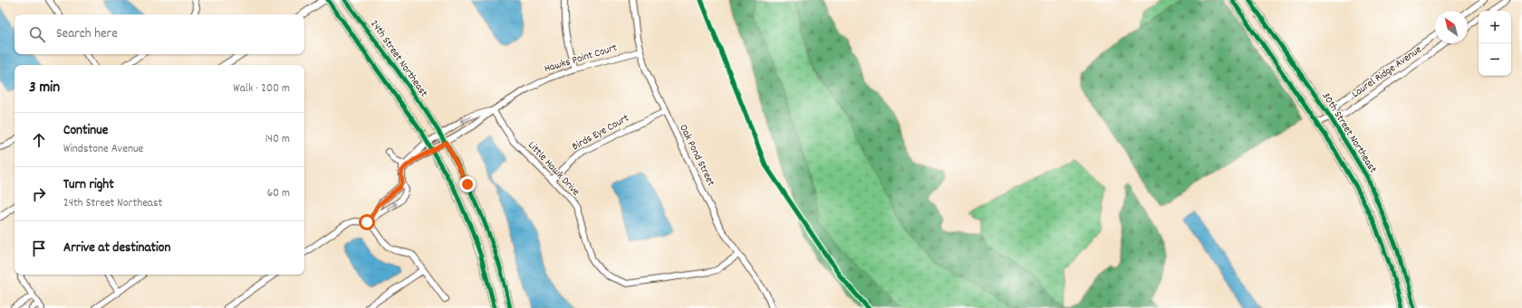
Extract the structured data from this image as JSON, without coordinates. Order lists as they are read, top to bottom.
{
  "streets": {
    "street": [
      "24th Street Northeast",
      "Hawks Point Court",
      "Laurel Ridge Avenue",
      "Birds Eye Court",
      "30th Street Northeast",
      "Oak Pond Street",
      "Little Hawk Drive"
    ]
  },
  "crossings": [
    ["24th Street Northeast", "Hawks Point Court"],
    ["Hawks Point Court", "Oak Pond Street"],
    ["Hawks Point Court", "Little Hawk Drive"],
    ["Laurel Ridge Avenue", "30th Street Northeast"],
    ["Birds Eye Court", "Oak Pond Street"],
    ["Birds Eye Court", "Little Hawk Drive"],
    ["Oak Pond Street", "Little Hawk Drive"]
  ],
  "north": "top left",
  "page": {
    "map_buttons": ["+", "−"],
    "search": "Search here",
    "heading": ["3 min", "Walk · 200 m"],
    "list": [
      ["Continue", "Windstone Avenue", "140 m"],
      ["Turn right", "24th Street Northeast", "60 m"],
      "Arrive at destination"
    ]
  }
}
